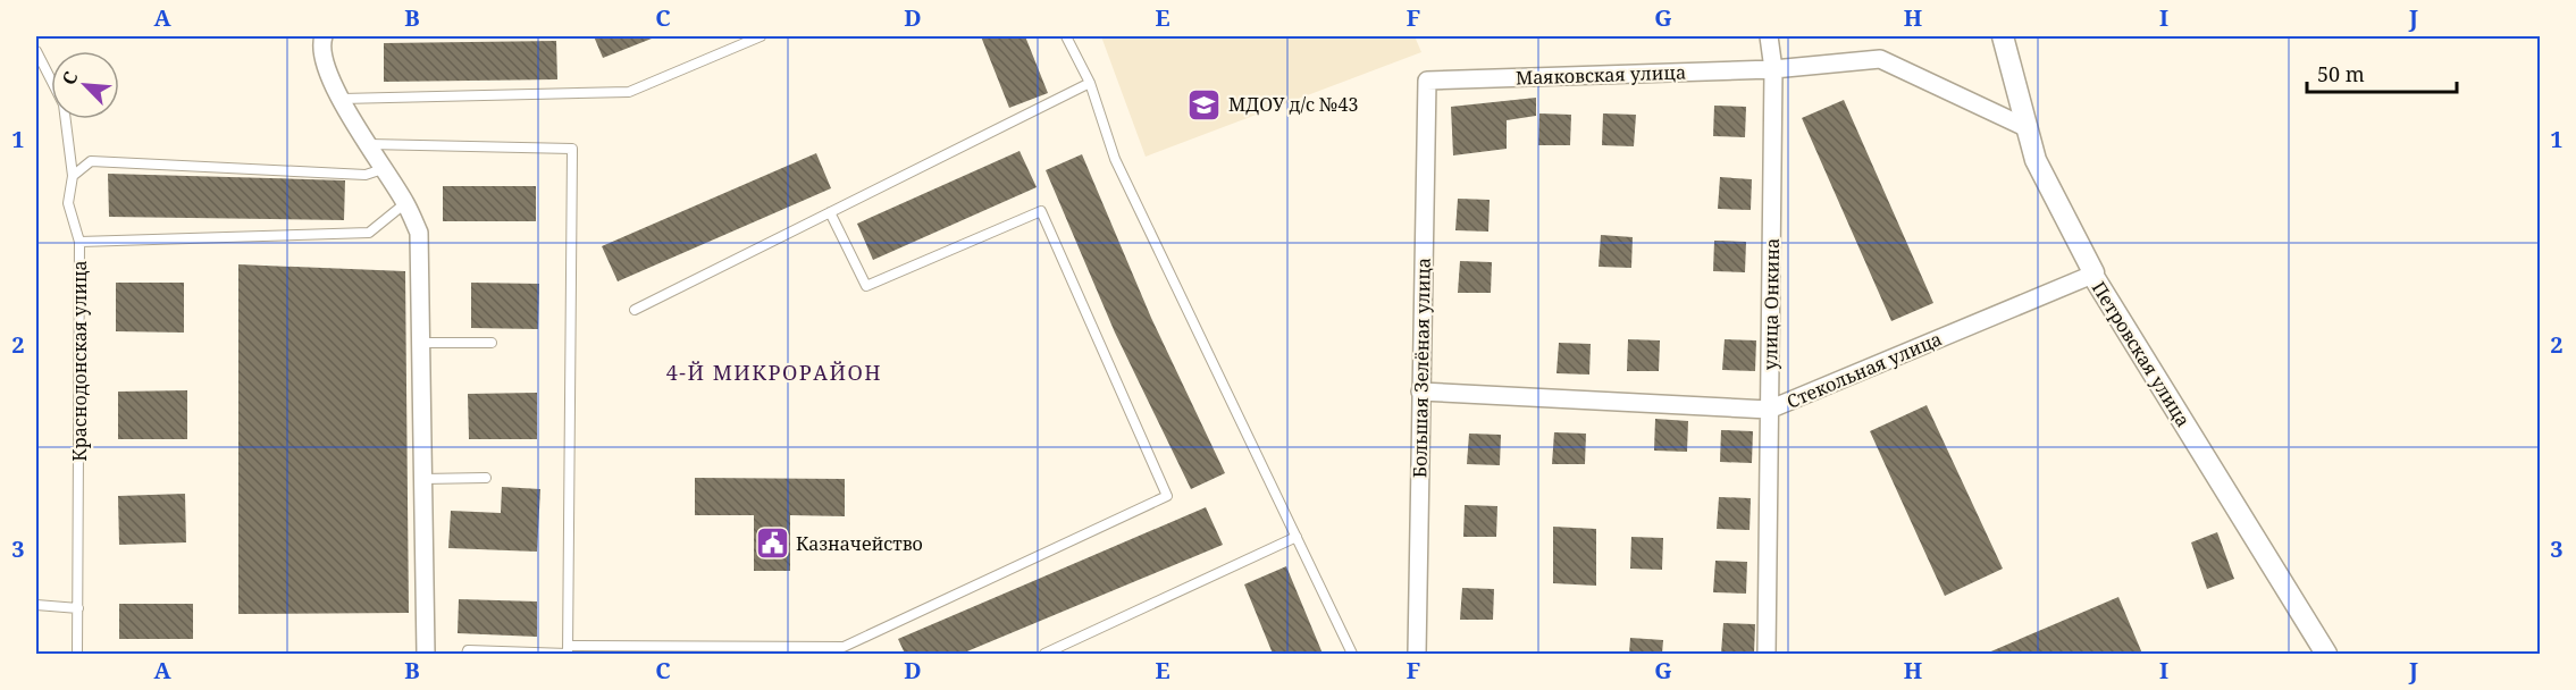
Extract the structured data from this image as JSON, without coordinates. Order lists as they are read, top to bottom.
{
  "streets": {
    "street": [
      "Маяковская улица",
      "улица Онкина",
      "Петровская улица",
      "Большая Зелёная улица",
      "Стекольная улица"
    ],
    "lane": ["Краснодонская улица"]
  },
  "crossings": [
    ["Маяковская улица", "улица Онкина"],
    ["Маяковская улица", "Петровская улица"],
    ["Маяковская улица", "Большая Зелёная улица"],
    ["улица Онкина", "Стекольная улица"],
    ["Петровская улица", "Стекольная улица"],
    ["Большая Зелёная улица", "Стекольная улица"]
  ],
  "districts": ["4-Й МИКРОРАЙОН"],
  "places": {
    "school or university": ["МДОУ д/с №43"],
    "public building": ["Казначейство"]
  },
  "scale_bar": "50 m",
  "north": "top left",
  "grid": {
    "columns": [
      "A",
      "B",
      "C",
      "D",
      "E",
      "F",
      "G",
      "H",
      "I",
      "J"
    ],
    "rows": ["1", "2", "3"]
  }
}
